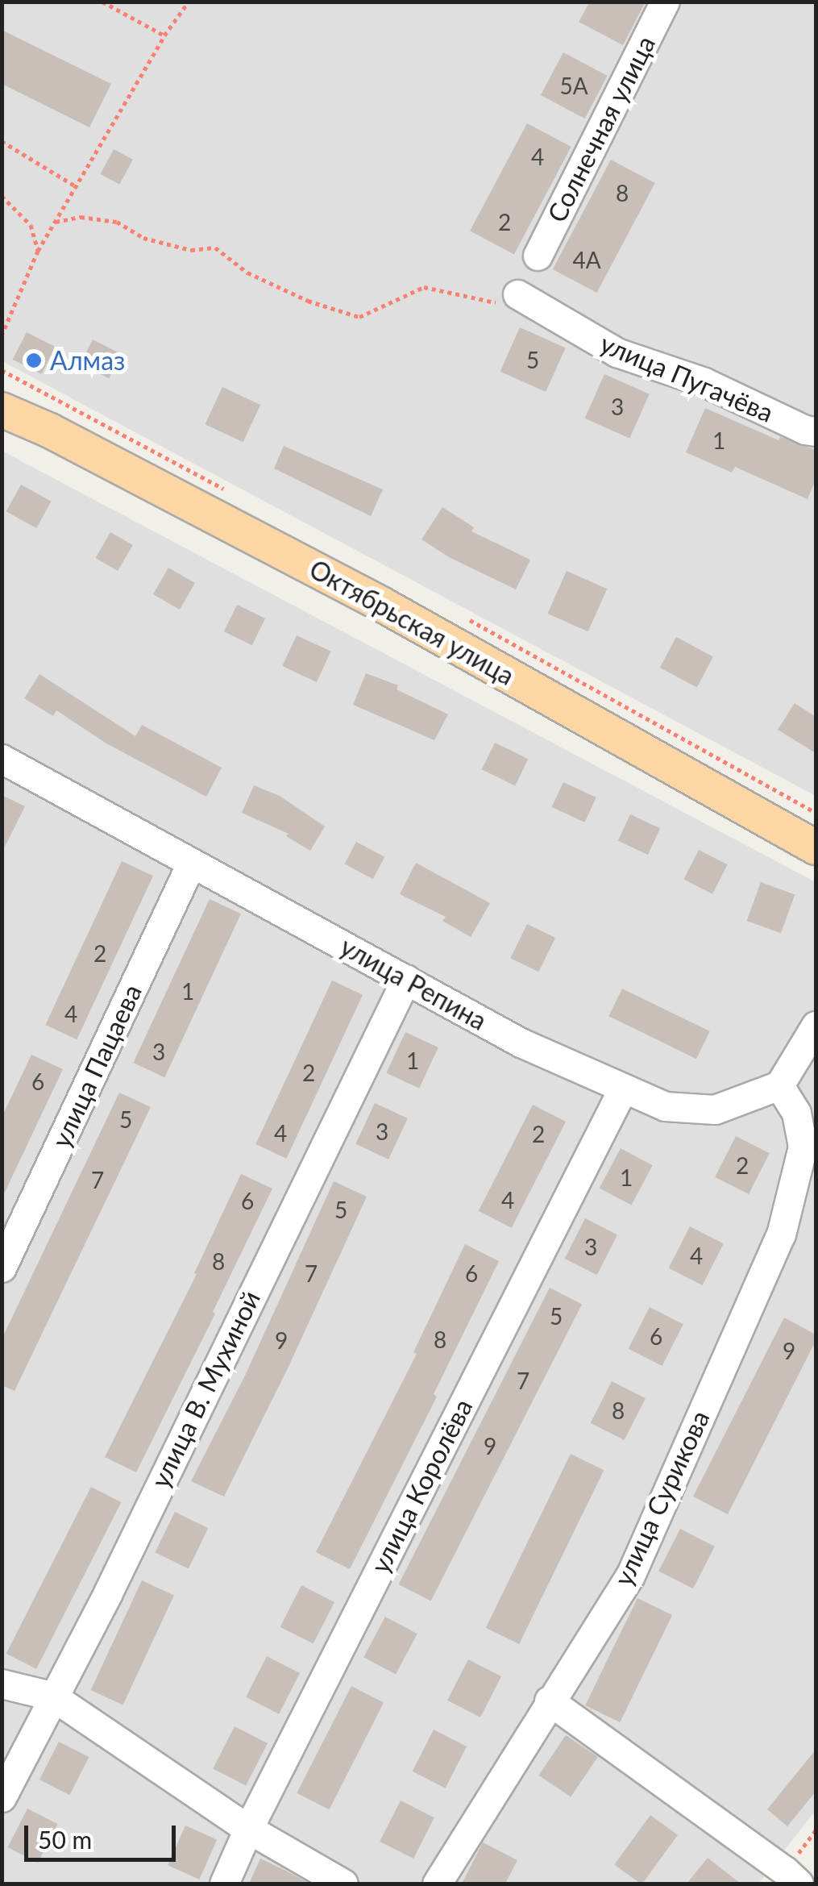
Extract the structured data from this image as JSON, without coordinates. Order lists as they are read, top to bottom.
{
  "streets": {
    "main road": ["Октябрьская улица"],
    "street": [
      "Солнечная улица",
      "улица Пугачёва",
      "улица Репина",
      "улица Пацаева",
      "улица В. Мухиной",
      "улица Королёва",
      "улица Сурикова"
    ]
  },
  "crossings": [
    ["улица Репина", "улица Пацаева"],
    ["улица Репина", "улица В. Мухиной"],
    ["улица Репина", "улица Королёва"],
    ["улица Репина", "улица Сурикова"]
  ],
  "places": ["Алмаз"],
  "house_numbers": [
    "5А",
    "4",
    "8",
    "2",
    "4А",
    "5",
    "3",
    "1",
    "2",
    "1",
    "4",
    "3",
    "1",
    "2",
    "6",
    "5",
    "3",
    "4",
    "2",
    "2",
    "1",
    "7",
    "4",
    "6",
    "5",
    "3",
    "4",
    "8",
    "7",
    "6",
    "5",
    "6",
    "8",
    "9",
    "9",
    "7",
    "8",
    "9"
  ],
  "scale_bar": "50 m"
}
